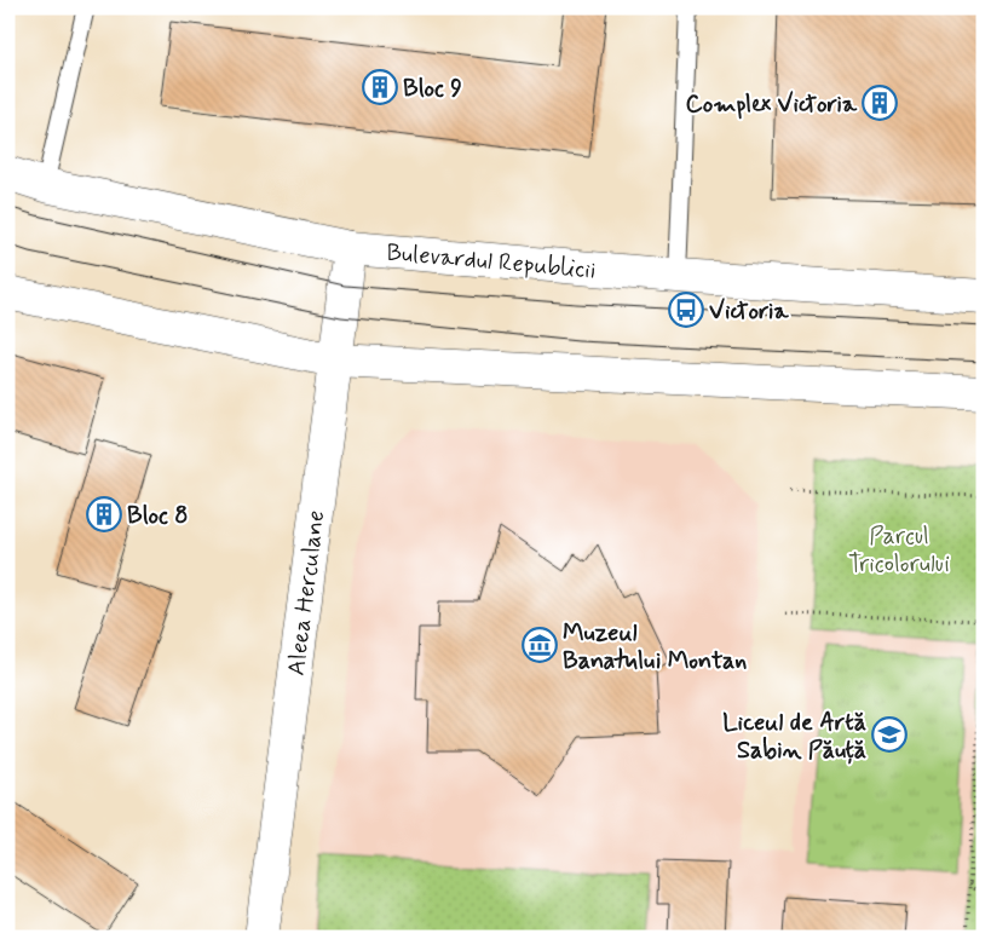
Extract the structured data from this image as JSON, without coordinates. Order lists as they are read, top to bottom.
{
  "streets": {
    "main road": ["Bulevardul Republicii", "Aleea Herculane"]
  },
  "crossings": [
    ["Bulevardul Republicii", "Aleea Herculane"]
  ],
  "parks": ["Parcul Tricolorului"],
  "places": {
    "building": ["Bloc 9", "Complex Victoria", "Bloc 8"],
    "bus stop": ["Victoria"],
    "museum": ["Muzeul Banatului Montan"],
    "school or university": ["Liceul de Artă Sabin Păuță"]
  }
}
